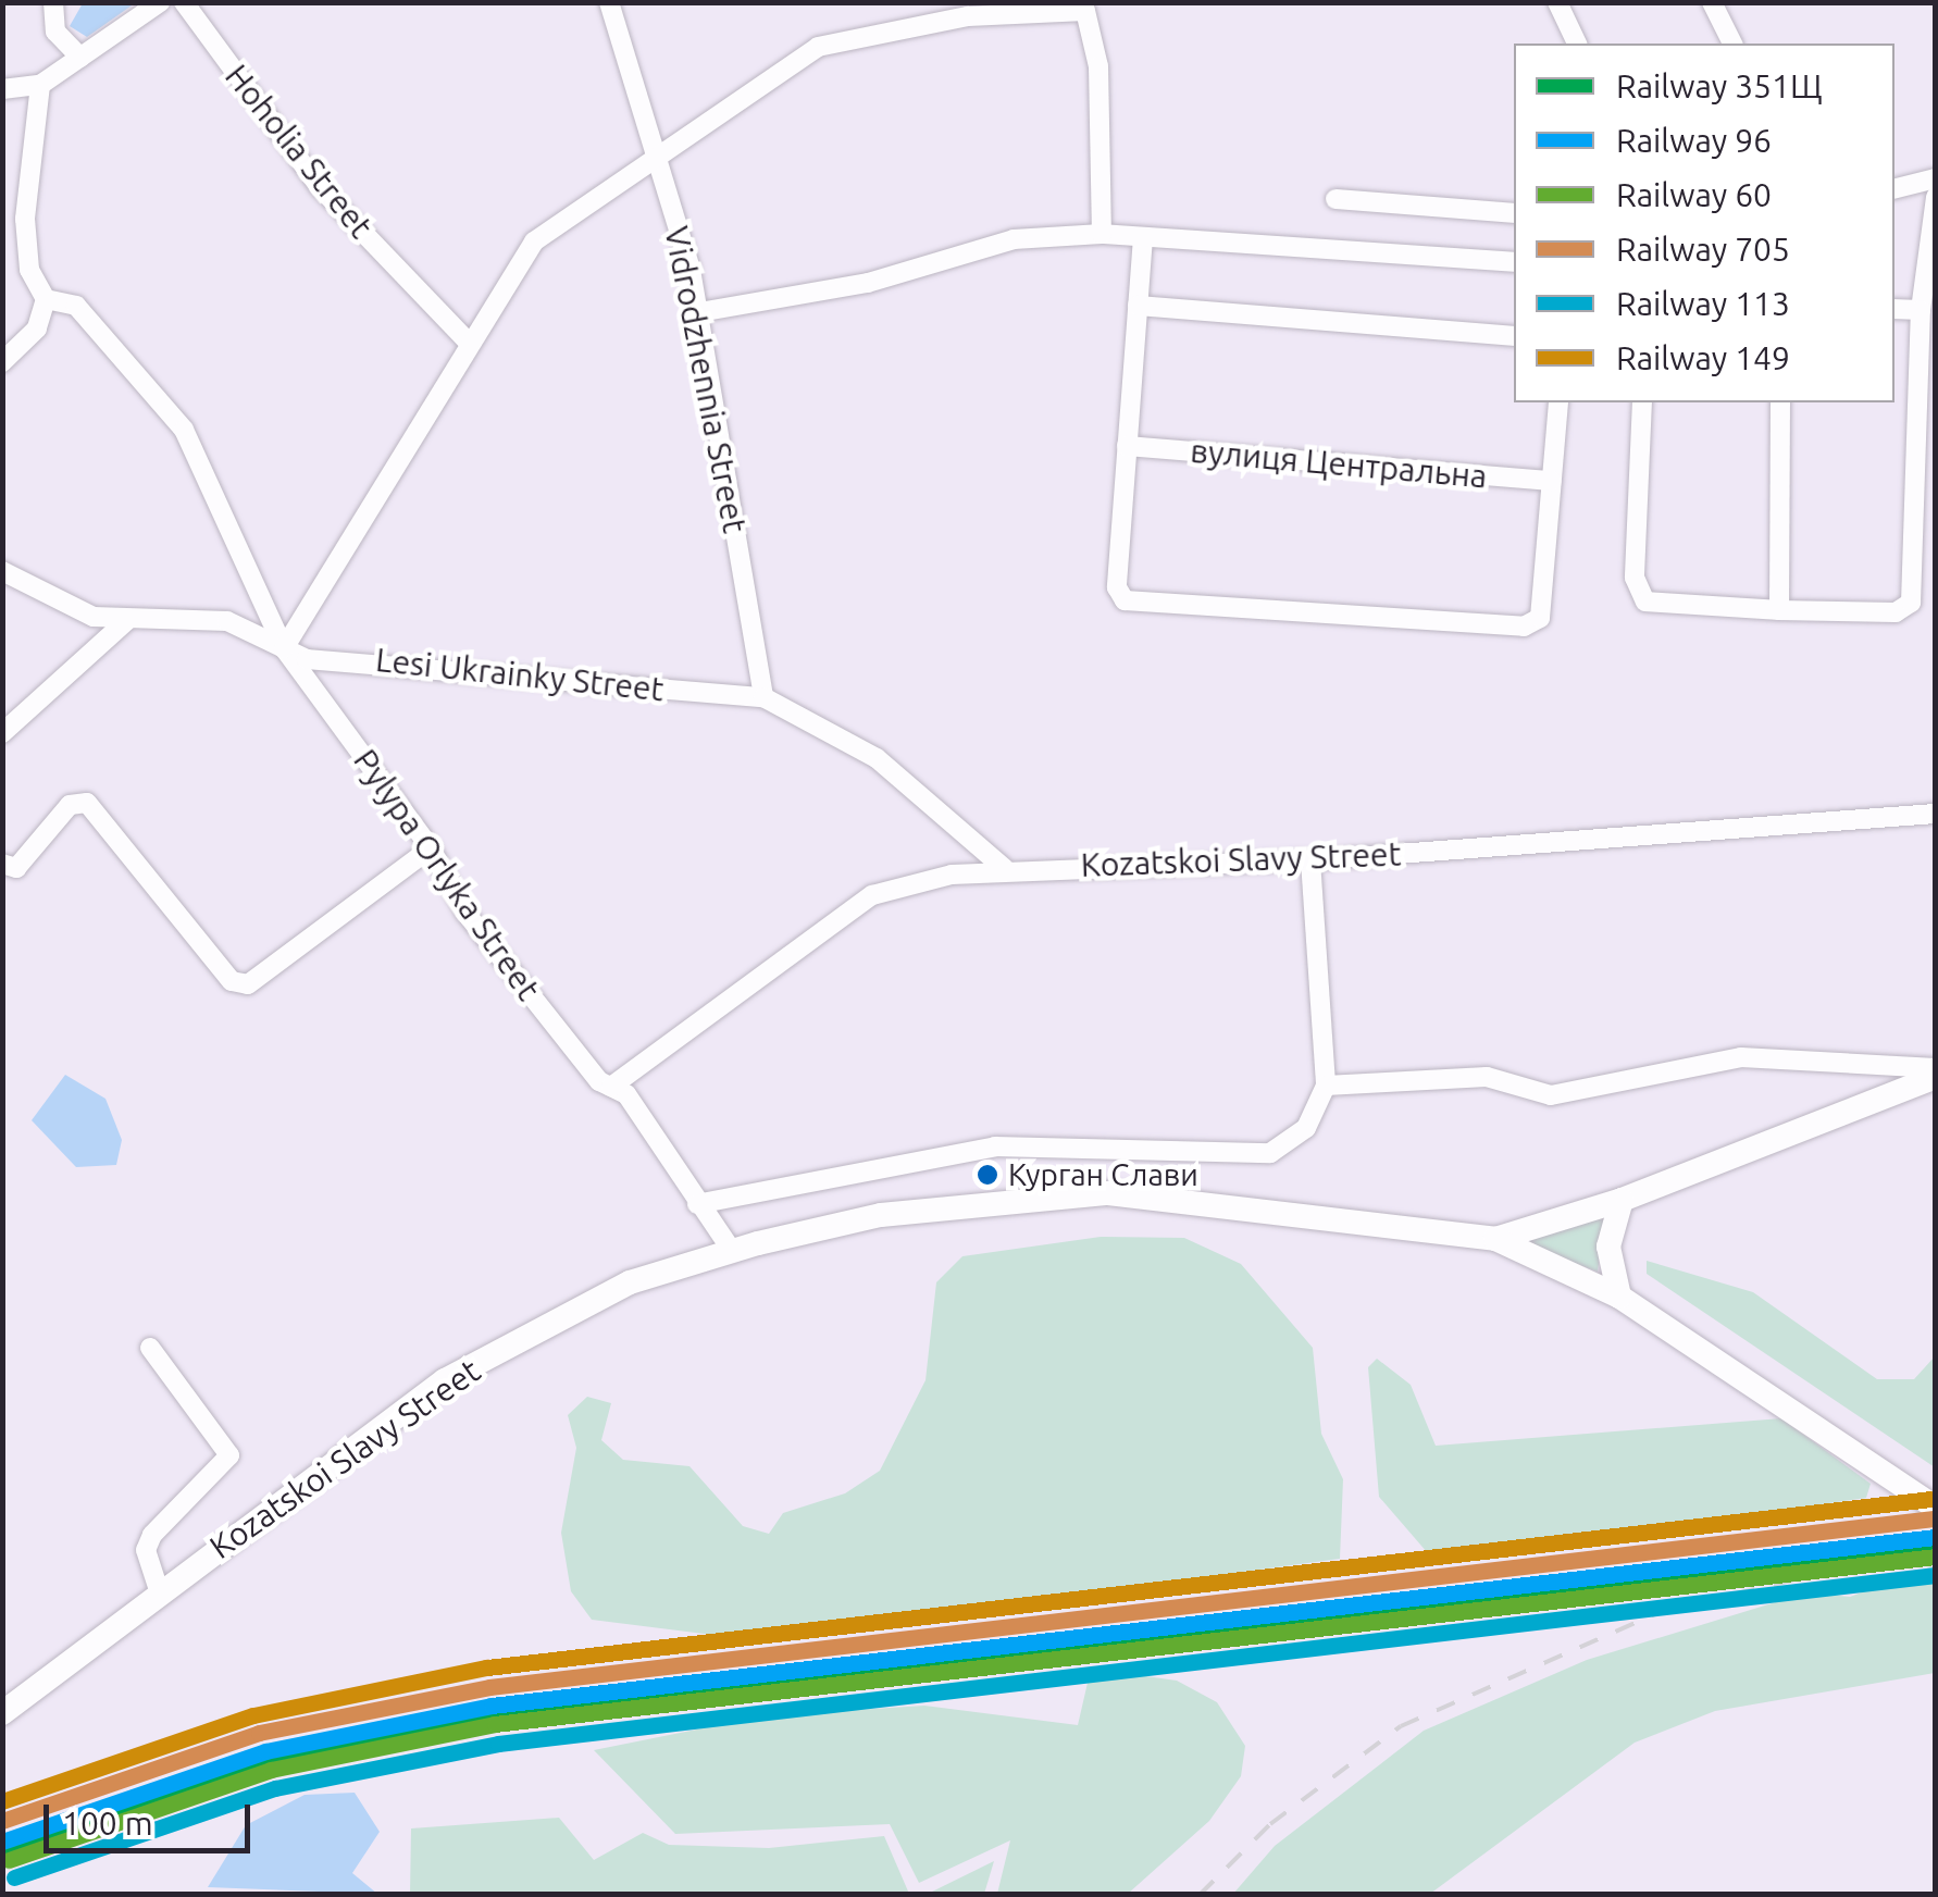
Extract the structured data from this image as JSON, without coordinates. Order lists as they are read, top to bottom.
{
  "streets": {
    "main road": ["Kozatskoi Slavy Street"],
    "street": [
      "Hoholia Street",
      "Vidrodzhennia Street",
      "вулиця Центральна",
      "Lesi Ukrainky Street",
      "Pylypa Orlyka Street"
    ]
  },
  "crossings": [
    ["Vidrodzhennia Street", "Lesi Ukrainky Street"],
    ["Lesi Ukrainky Street", "Kozatskoi Slavy Street"],
    ["Lesi Ukrainky Street", "Pylypa Orlyka Street"],
    ["Kozatskoi Slavy Street", "Pylypa Orlyka Street"]
  ],
  "places": ["Курган Слави"],
  "lines": [
    "rail line 149",
    "rail line 705",
    "rail line 96",
    "rail line 351Щ",
    "rail line 60",
    "rail line 113"
  ],
  "legend": [
    "Railway 351Щ",
    "Railway 96",
    "Railway 60",
    "Railway 705",
    "Railway 113",
    "Railway 149"
  ],
  "scale_bar": "100 m"
}
